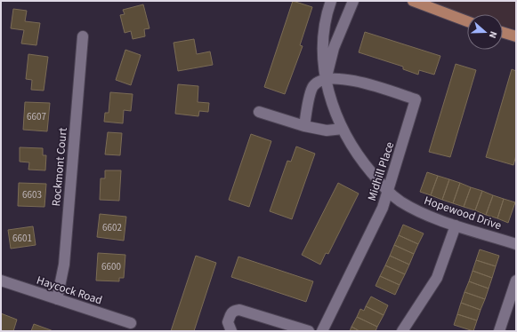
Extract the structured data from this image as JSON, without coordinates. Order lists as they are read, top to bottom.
{
  "streets": {
    "street": [
      "Rockmont Court",
      "Midhill Place",
      "Hopewood Drive",
      "Haycock Road"
    ]
  },
  "crossings": [
    ["Rockmont Court", "Haycock Road"],
    ["Midhill Place", "Hopewood Drive"]
  ],
  "house_numbers": [
    "6607",
    "6603",
    "6602",
    "6601",
    "6600"
  ],
  "north": "right"
}
